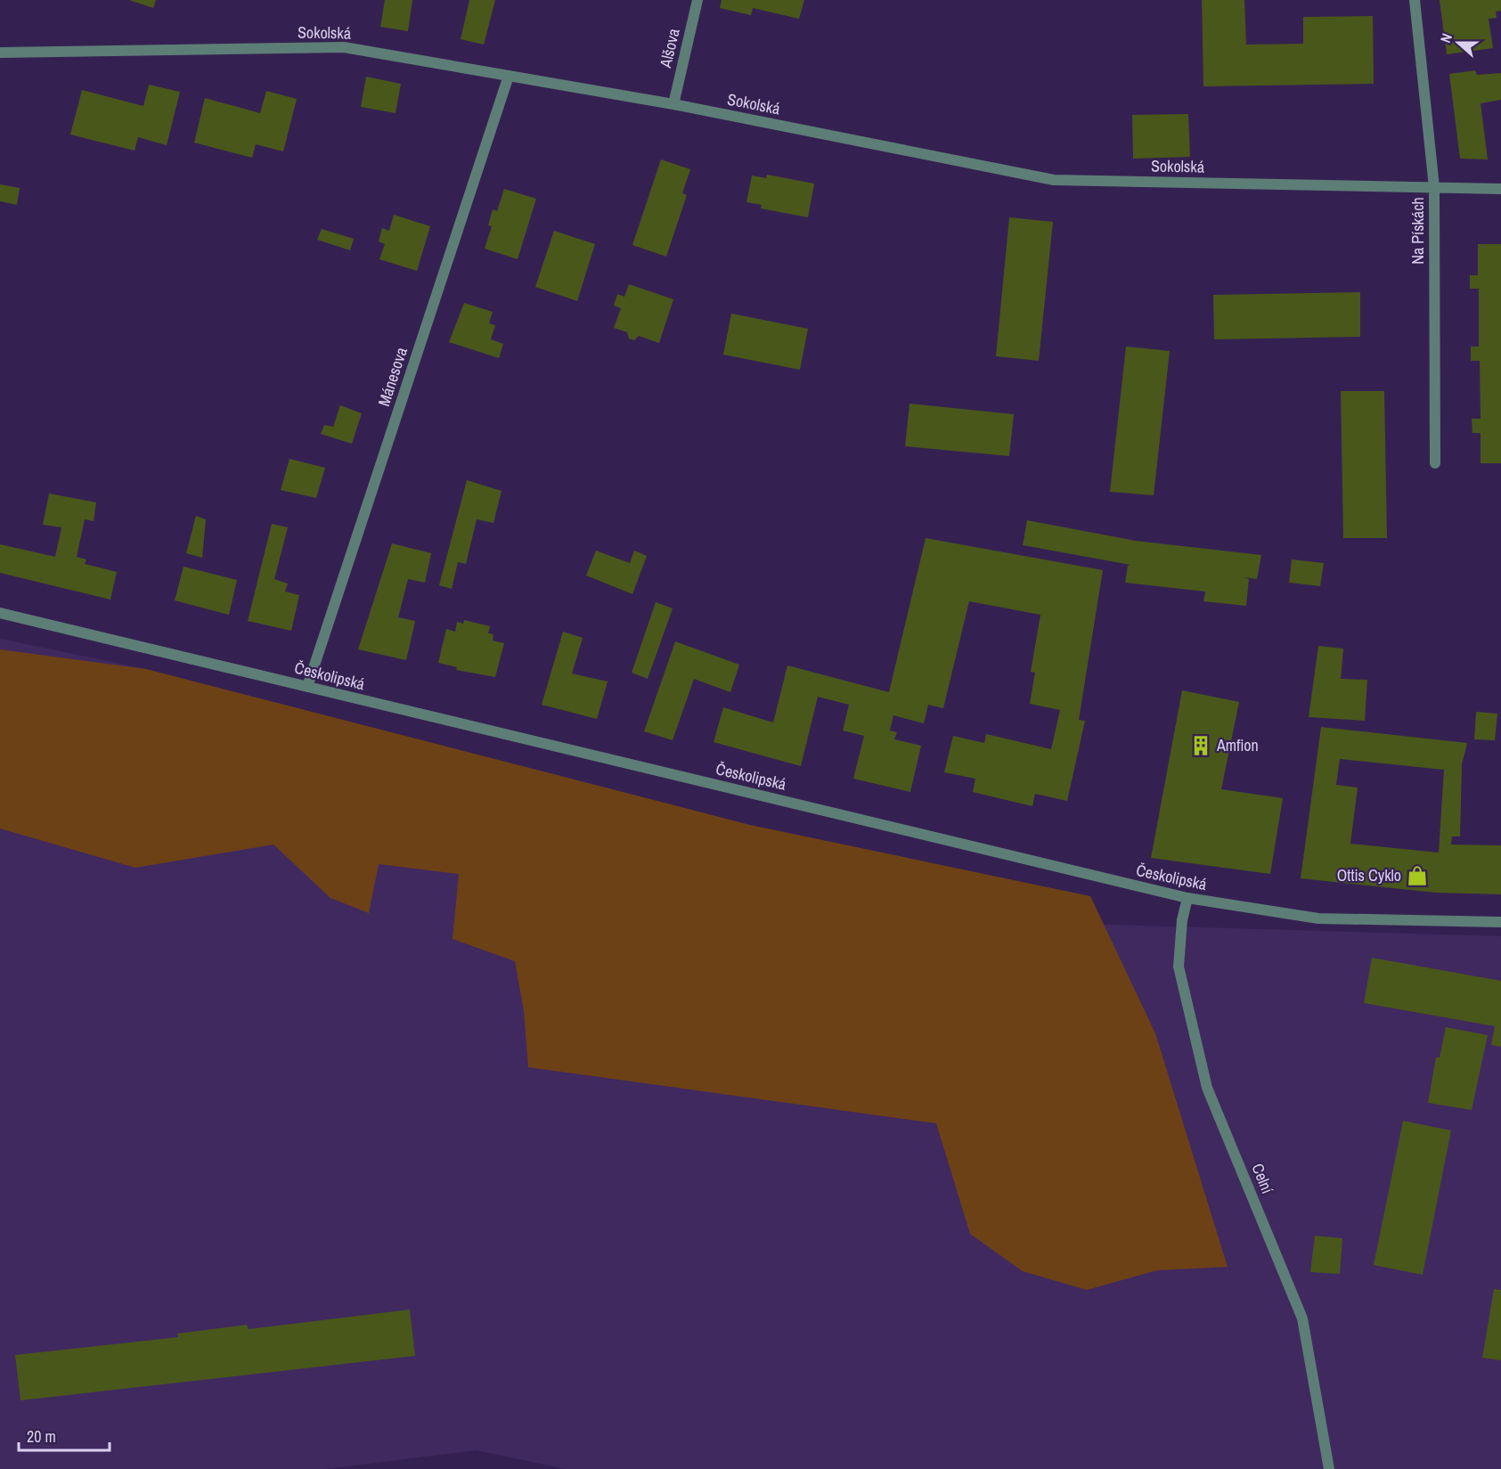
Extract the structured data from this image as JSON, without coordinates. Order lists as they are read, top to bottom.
{
  "streets": {
    "street": [
      "Sokolská",
      "Alšova",
      "Na Pískách",
      "Mánesova",
      "Českolipská",
      "Celní"
    ]
  },
  "crossings": [
    ["Sokolská", "Alšova"],
    ["Sokolská", "Na Pískách"],
    ["Sokolská", "Mánesova"],
    ["Mánesova", "Českolipská"],
    ["Českolipská", "Celní"]
  ],
  "places": {
    "building": ["Amfion"],
    "shop": ["Ottis Cyklo"]
  },
  "scale_bar": "20 m",
  "north": "left"
}
